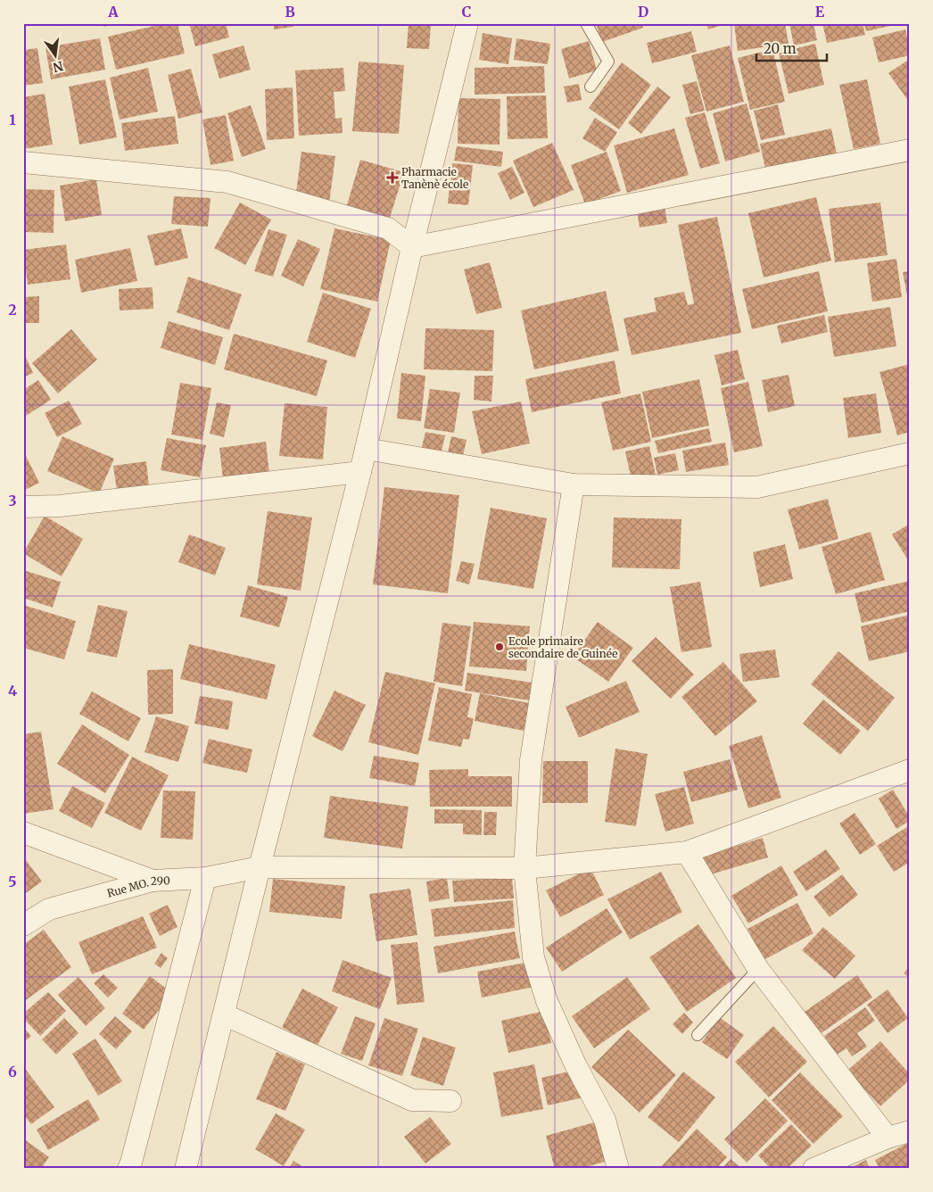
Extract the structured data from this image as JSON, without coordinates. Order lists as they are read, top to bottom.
{
  "streets": {
    "street": ["Rue MO. 290"]
  },
  "places": {
    "health": ["Pharmacie Tanènè école"],
    "other": ["Ecole primaire secondaire de Guinée"]
  },
  "scale_bar": "20 m",
  "north": "bottom",
  "grid": {
    "columns": [
      "A",
      "B",
      "C",
      "D",
      "E"
    ],
    "rows": [
      "1",
      "2",
      "3",
      "4",
      "5",
      "6"
    ]
  }
}
